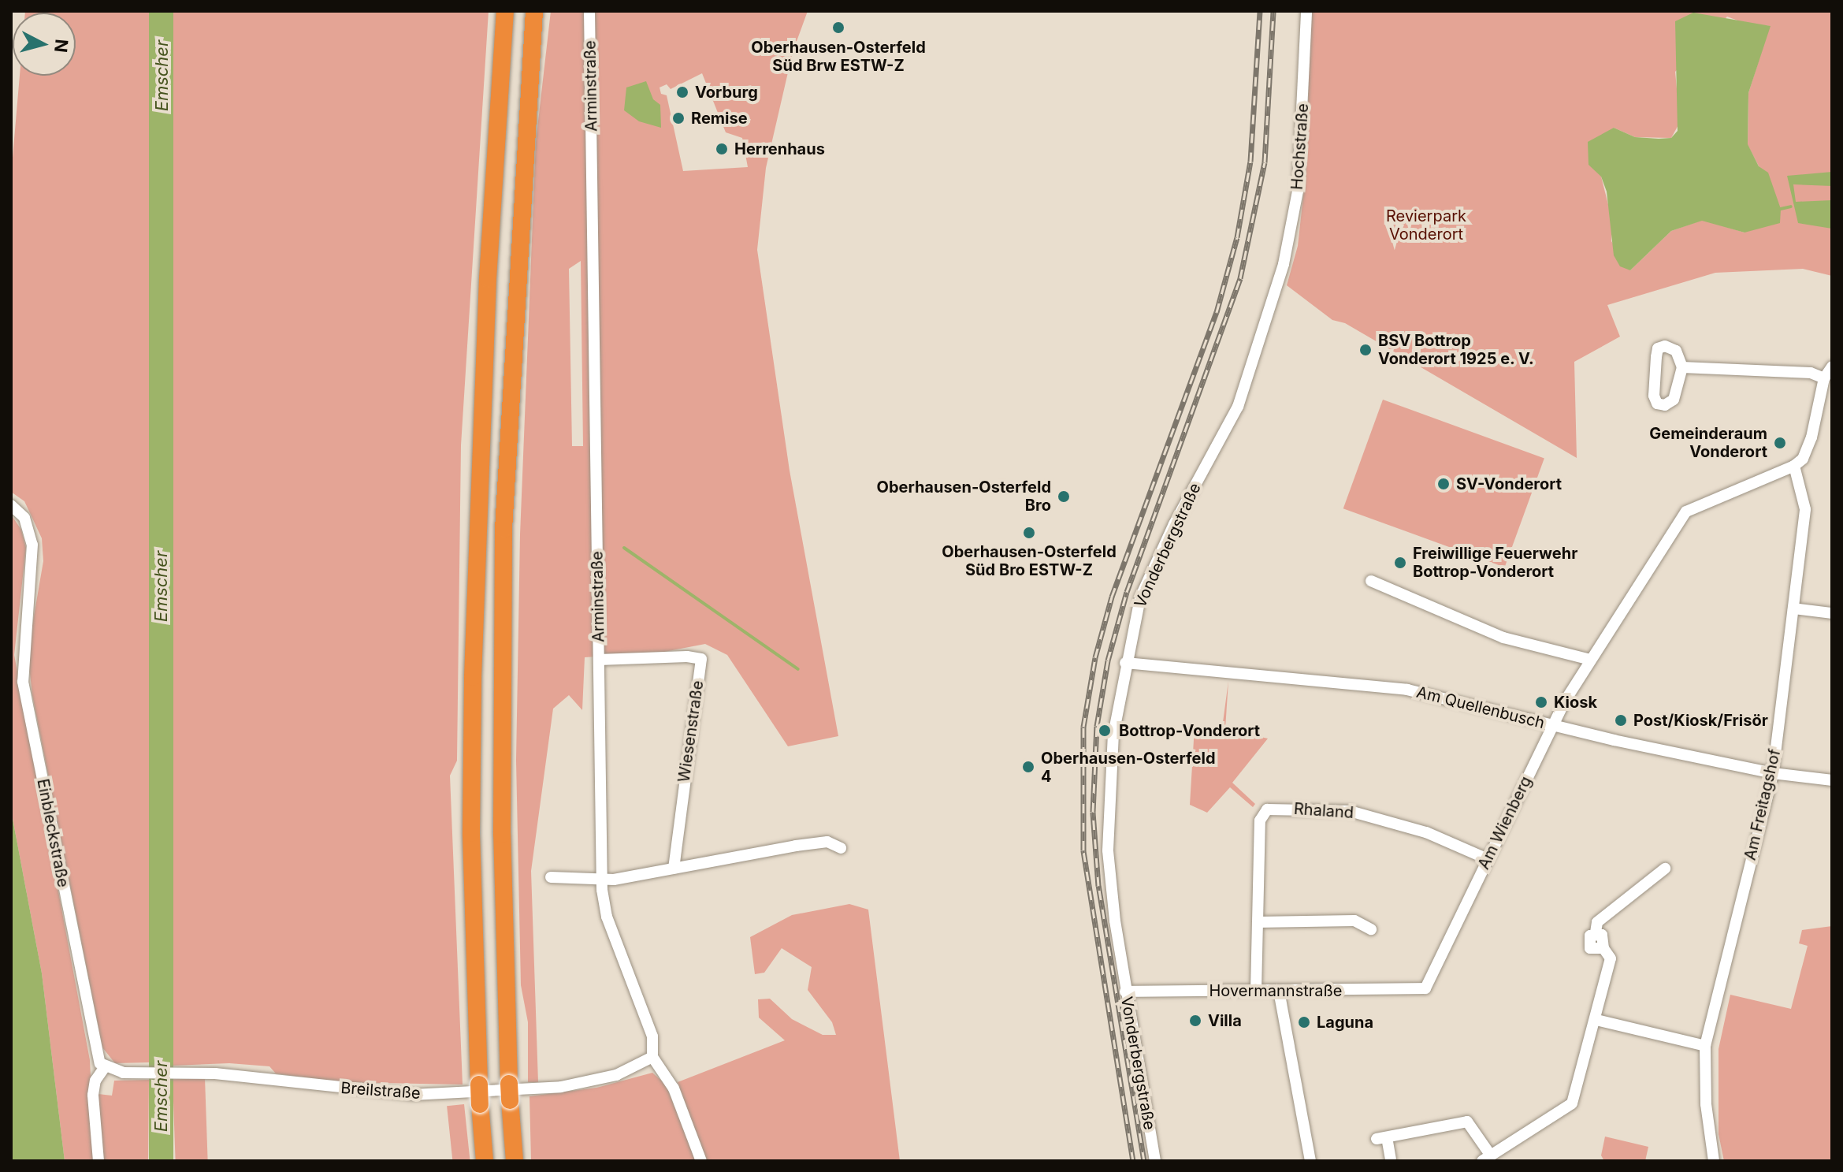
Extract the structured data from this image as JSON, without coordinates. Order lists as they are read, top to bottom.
{
  "streets": {
    "street": [
      "Arminstraße",
      "Hochstraße",
      "Vonderbergstraße",
      "Am Quellenbusch",
      "Wiesenstraße",
      "Am Freitagshof",
      "Rhaland",
      "Am Wienberg",
      "Einbleckstraße",
      "Hovermannstraße",
      "Breilstraße"
    ]
  },
  "crossings": [
    ["Arminstraße", "Wiesenstraße"],
    ["Arminstraße", "Breilstraße"],
    ["Hochstraße", "Vonderbergstraße"],
    ["Vonderbergstraße", "Am Quellenbusch"],
    ["Vonderbergstraße", "Hovermannstraße"],
    ["Am Quellenbusch", "Am Freitagshof"],
    ["Am Quellenbusch", "Am Wienberg"],
    ["Am Freitagshof", "Am Wienberg"],
    ["Rhaland", "Am Wienberg"],
    ["Rhaland", "Hovermannstraße"],
    ["Am Wienberg", "Hovermannstraße"],
    ["Einbleckstraße", "Breilstraße"]
  ],
  "water": ["Emscher"],
  "parks": ["Revierpark Vonderort"],
  "places": [
    "Oberhausen-Osterfeld Süd Brw ESTW-Z",
    "Vorburg",
    "Remise",
    "Herrenhaus",
    "BSV Bottrop Vonderort 1925 e. V.",
    "Gemeinderaum Vonderort",
    "SV-Vonderort",
    "Oberhausen-Osterfeld Bro",
    "Oberhausen-Osterfeld Süd Bro ESTW-Z",
    "Freiwillige Feuerwehr Bottrop-Vonderort",
    "Kiosk",
    "Post/Kiosk/Frisör",
    "Bottrop-Vonderort",
    "Oberhausen-Osterfeld 4",
    "Villa",
    "Laguna"
  ],
  "north": "right"
}
